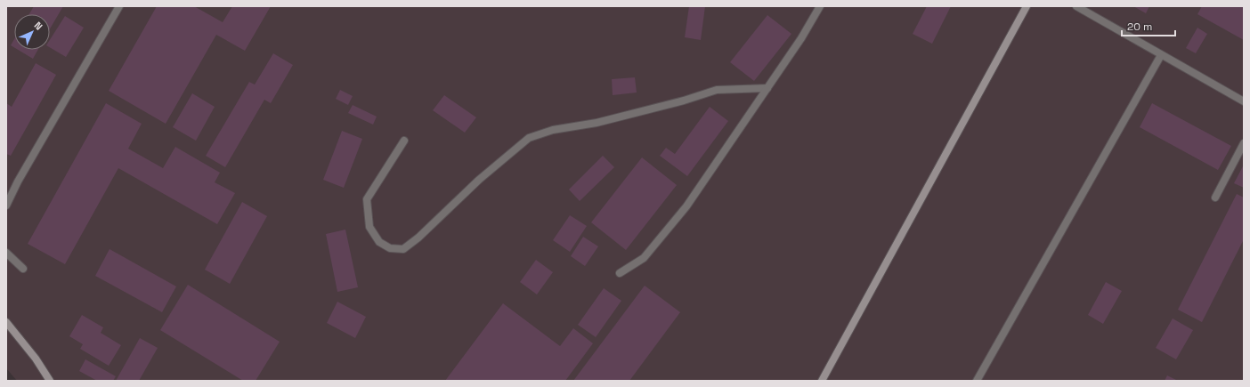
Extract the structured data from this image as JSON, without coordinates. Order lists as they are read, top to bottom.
{
  "scale_bar": "20 m",
  "north": "top right"
}
